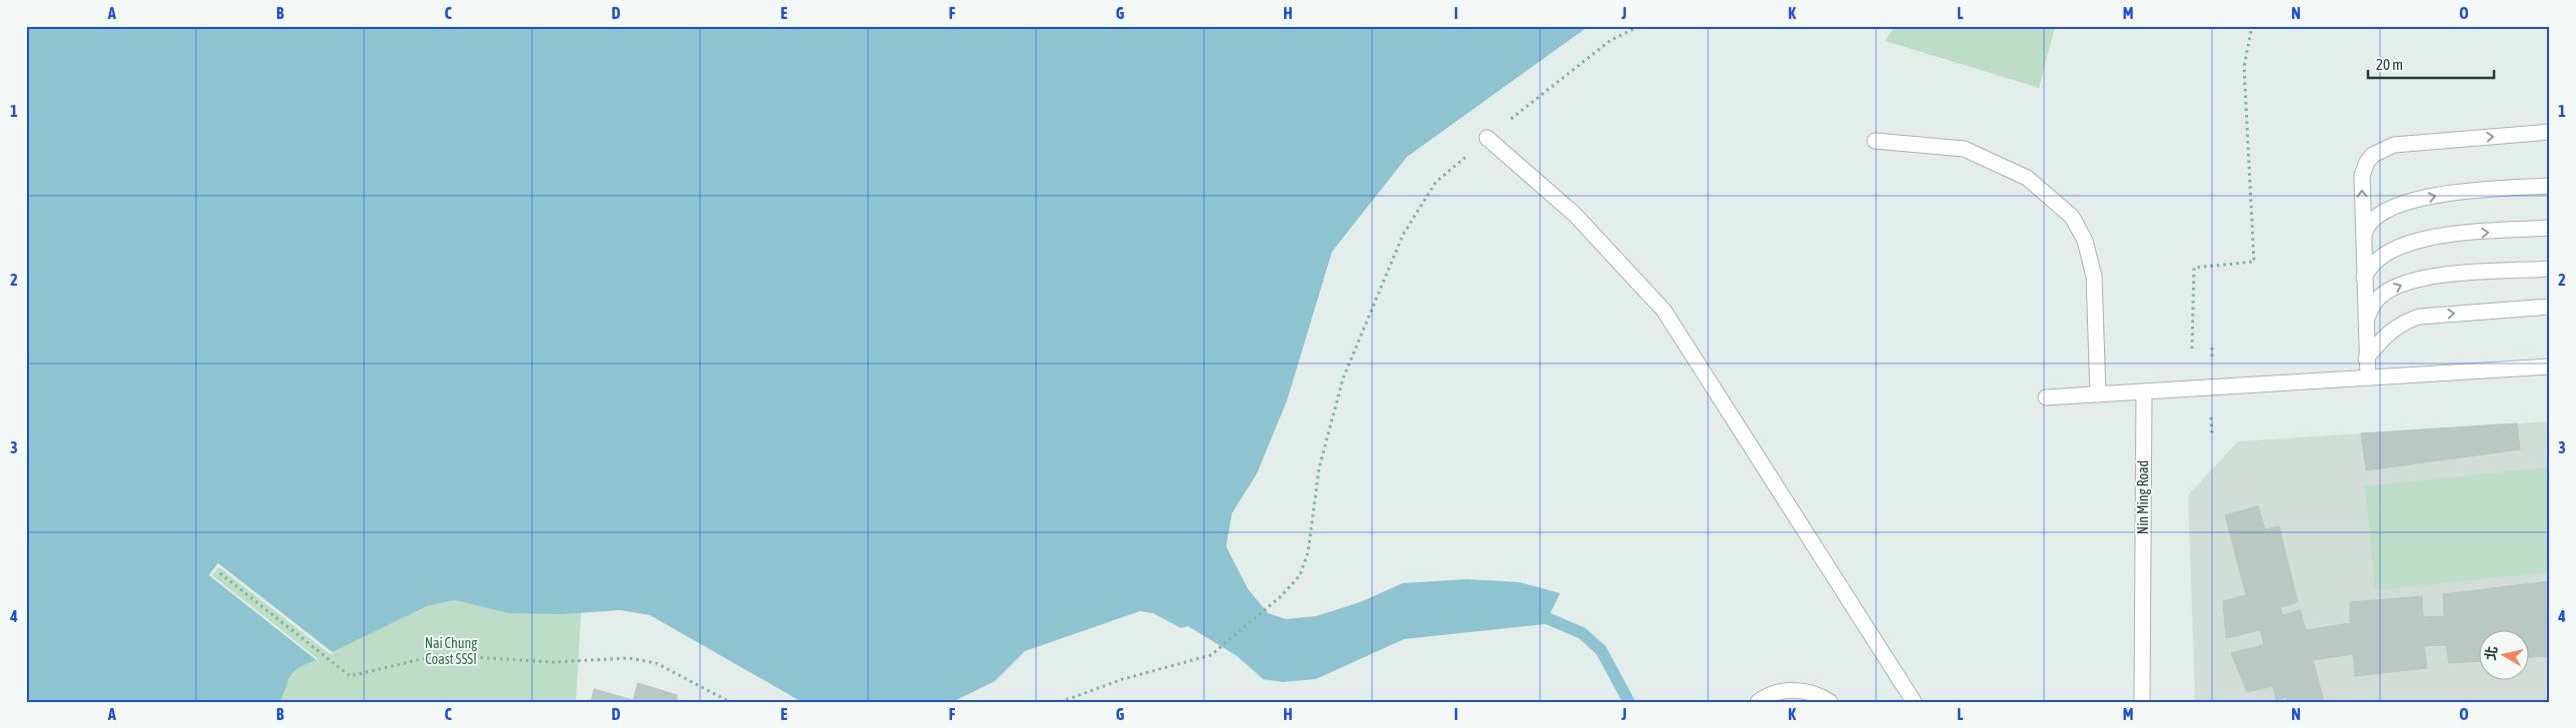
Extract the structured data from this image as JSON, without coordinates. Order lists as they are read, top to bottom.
{
  "streets": {
    "street": ["Nin Ming Road"]
  },
  "parks": ["Nai Chung Coast SSSI"],
  "scale_bar": "20 m",
  "north": "left",
  "grid": {
    "columns": [
      "A",
      "B",
      "C",
      "D",
      "E",
      "F",
      "G",
      "H",
      "I",
      "J",
      "K",
      "L",
      "M",
      "N",
      "O"
    ],
    "rows": [
      "1",
      "2",
      "3",
      "4"
    ]
  }
}
